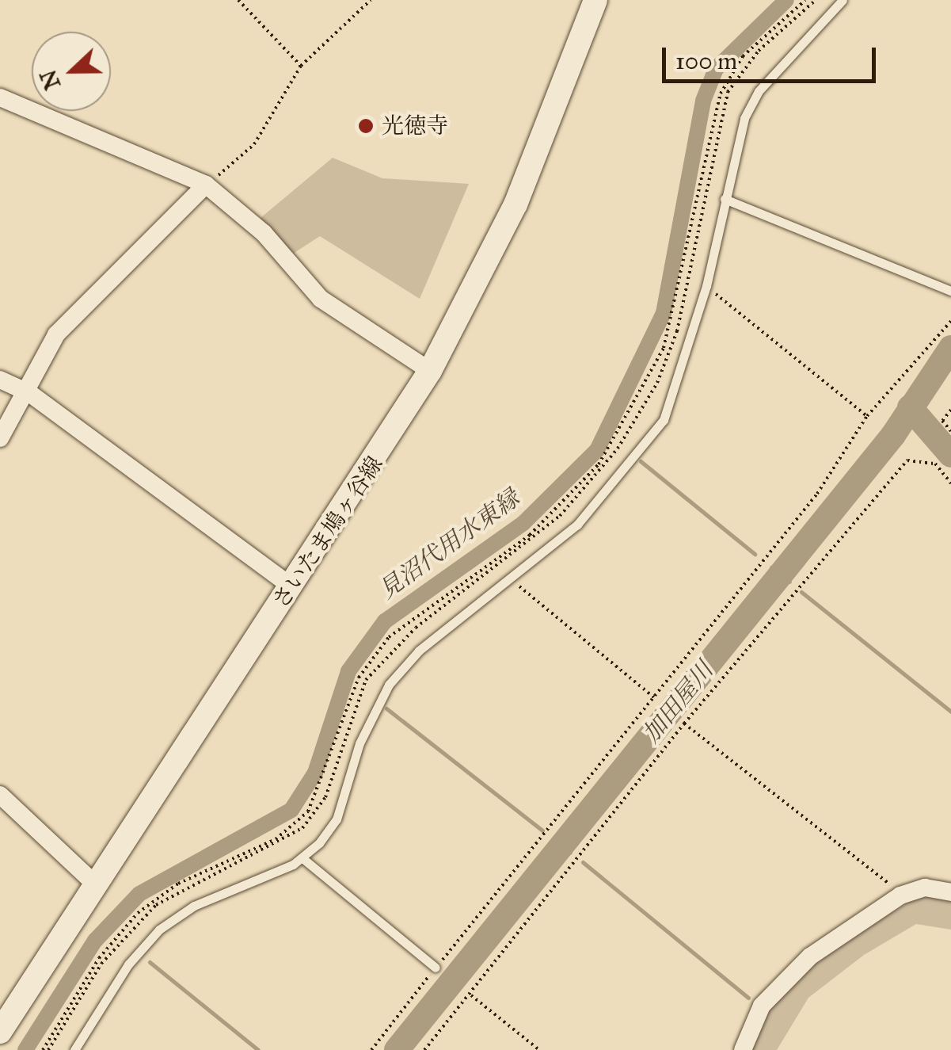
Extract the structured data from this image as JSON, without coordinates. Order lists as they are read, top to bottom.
{
  "streets": {
    "main road": ["さいたま鳩ヶ谷線"]
  },
  "water": ["見沼代用水東縁", "加田屋川"],
  "places": ["光徳寺"],
  "scale_bar": "100 m",
  "north": "left"
}
